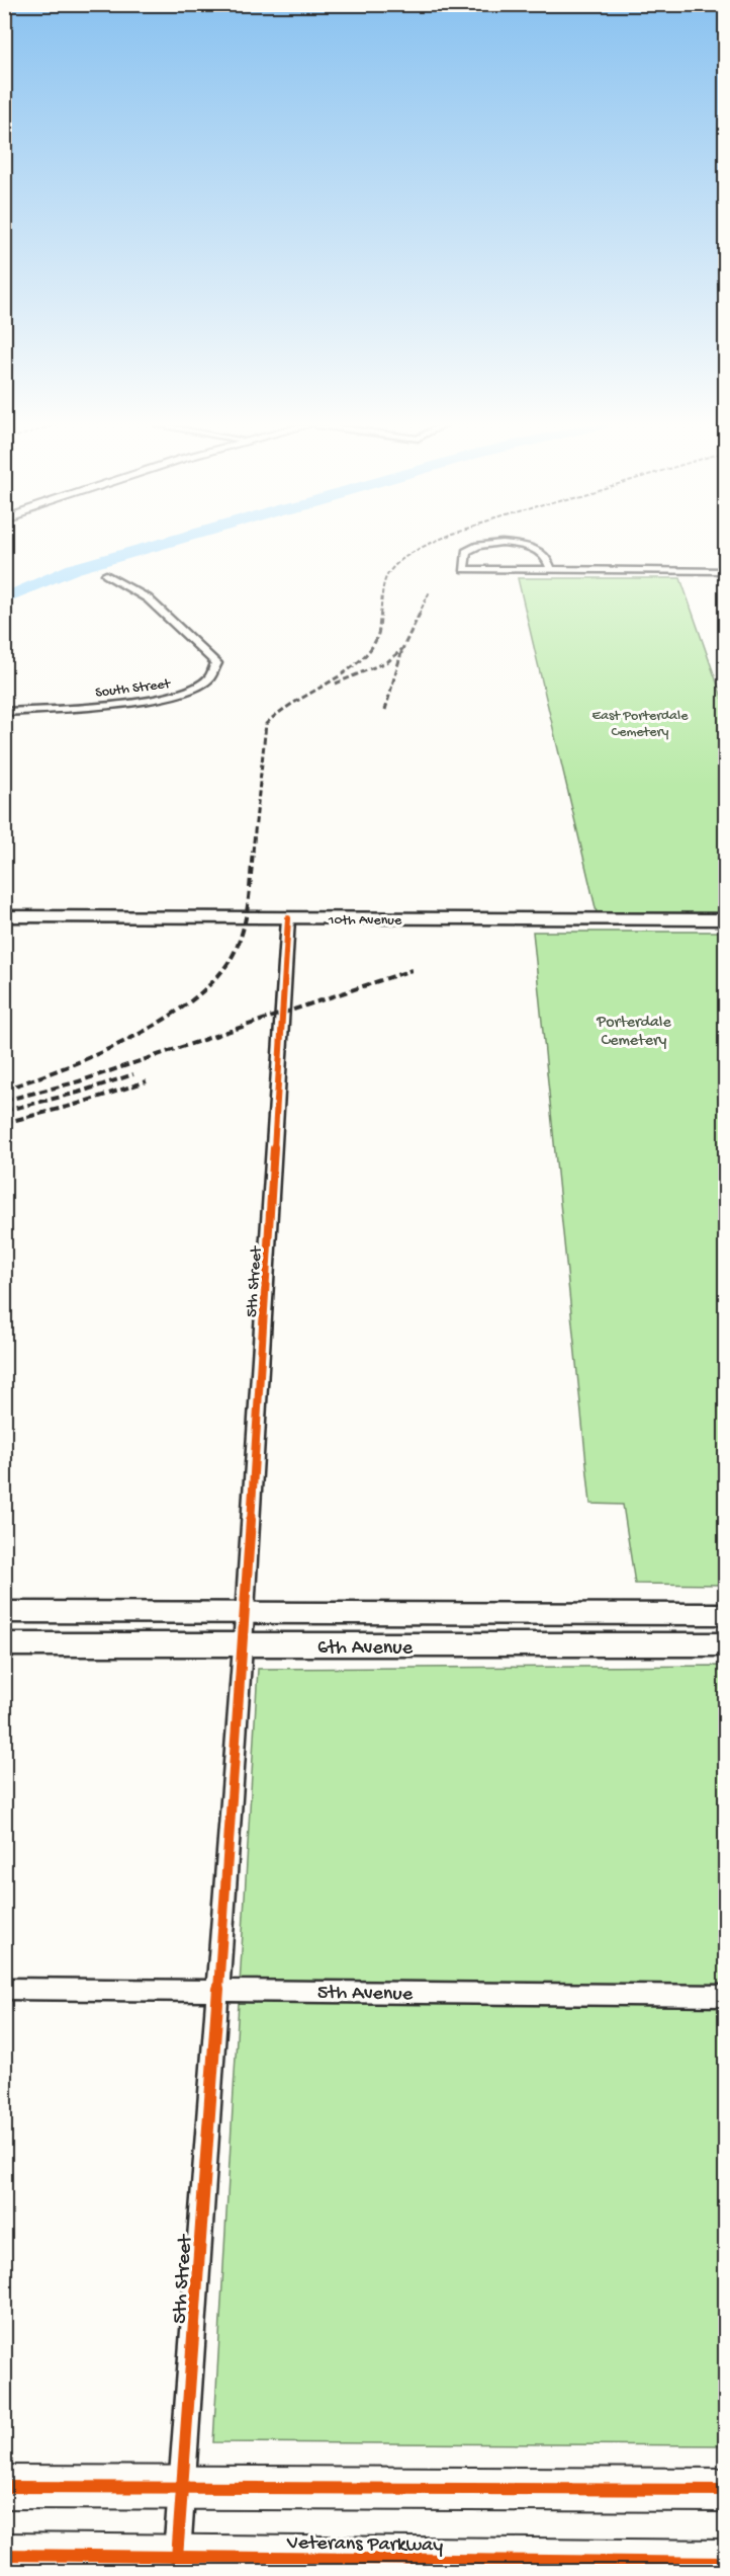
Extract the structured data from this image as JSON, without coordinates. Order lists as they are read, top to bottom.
{
  "streets": {
    "main road": ["10th Avenue", "6th Avenue", "Veterans Parkway"],
    "street": ["South Street", "5th Street", "5th Avenue"]
  },
  "crossings": [
    ["10th Avenue", "5th Street"],
    ["5th Street", "6th Avenue"],
    ["5th Street", "5th Avenue"],
    ["5th Street", "Veterans Parkway"]
  ],
  "parks": ["East Porterdale Cemetery", "Porterdale Cemetery"]
}
